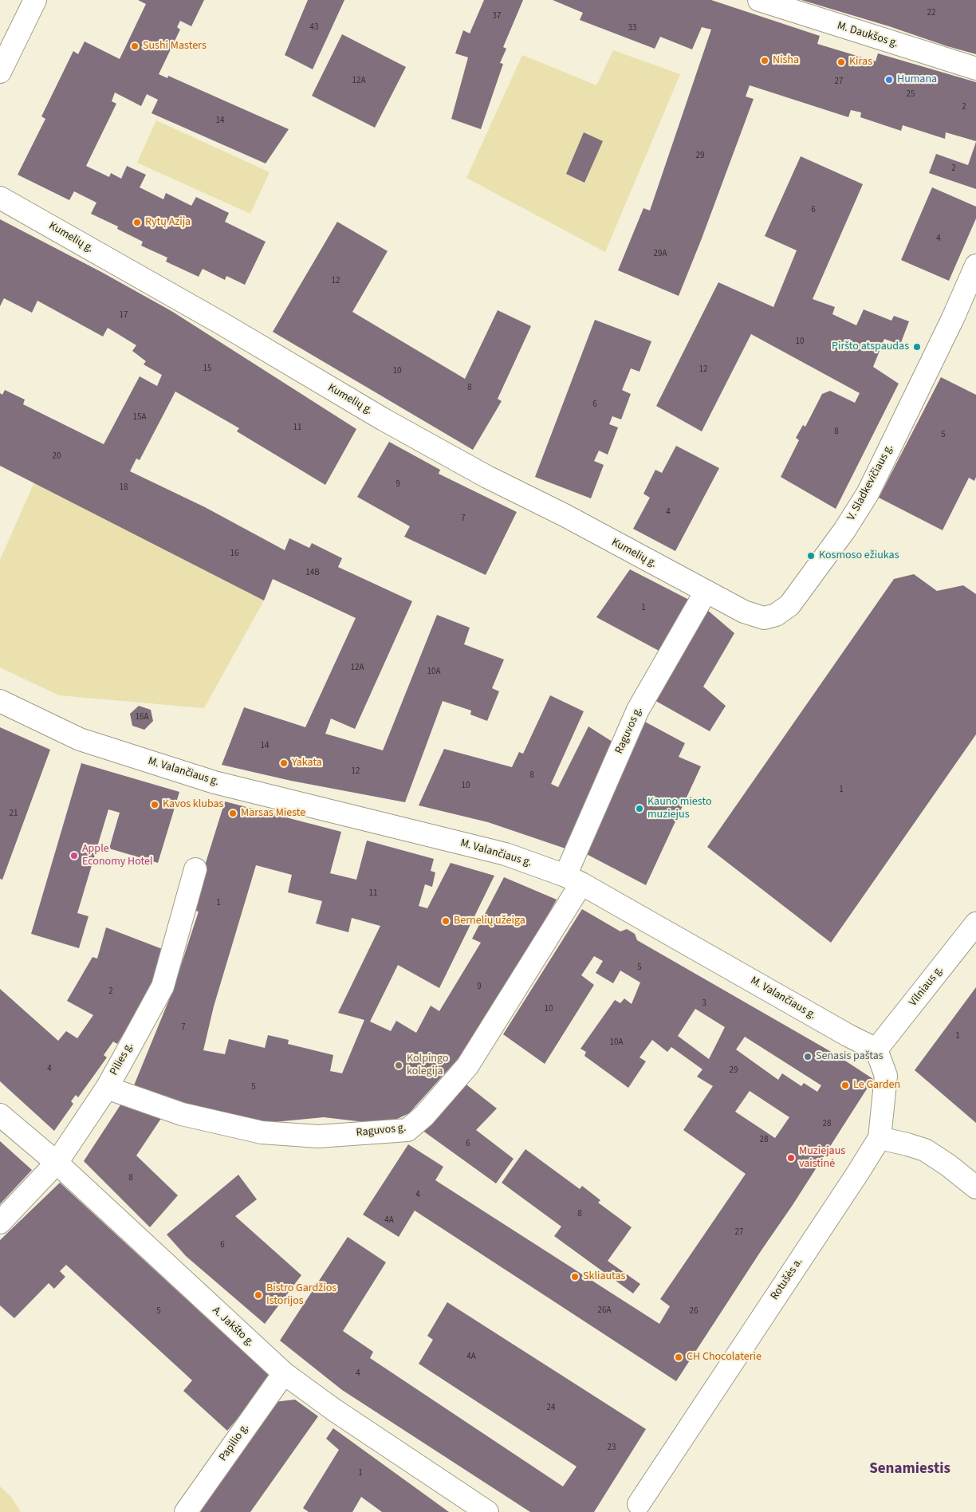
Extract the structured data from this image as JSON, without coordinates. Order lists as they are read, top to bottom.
{
  "streets": {
    "street": [
      "M. Daukšos g.",
      "Kumelių g.",
      "V. Sladkevičiaus g.",
      "Raguvos g.",
      "M. Valančiaus g.",
      "Vilniaus g.",
      "Pilies g.",
      "Rotušės a.",
      "A. Jakšto g.",
      "Papilio g."
    ]
  },
  "crossings": [
    ["Kumelių g.", "V. Sladkevičiaus g."],
    ["Kumelių g.", "Raguvos g."],
    ["V. Sladkevičiaus g.", "Raguvos g."],
    ["Raguvos g.", "M. Valančiaus g."],
    ["Raguvos g.", "Pilies g."],
    ["M. Valančiaus g.", "Vilniaus g."],
    ["Pilies g.", "A. Jakšto g."],
    ["A. Jakšto g.", "Papilio g."]
  ],
  "districts": ["Senamiestis"],
  "places": [
    "Sushi Masters",
    "Nisha",
    "Kiras",
    "Humana",
    "Rytų Azija",
    "Piršto atspaudas",
    "Kosmoso ežiukas",
    "Yakata",
    "Kavos klubas",
    "Kauno miesto muziejus",
    "Marsas Mieste",
    "Apple Economy Hotel",
    "Bernelių užeiga",
    "Senasis paštas",
    "Kolpingo kolegija",
    "Le Garden",
    "Muziejaus vaistinė",
    "Skliautas",
    "Bistro Gardžios Istorijos",
    "CH Chocolaterie"
  ],
  "house_numbers": [
    "22",
    "37",
    "43",
    "33",
    "12A",
    "27",
    "25",
    "2",
    "14",
    "29",
    "2",
    "6",
    "4",
    "29A",
    "12",
    "17",
    "10",
    "15",
    "12",
    "10",
    "8",
    "6",
    "15A",
    "11",
    "8",
    "5",
    "20",
    "9",
    "18",
    "4",
    "7",
    "16",
    "14B",
    "1",
    "12A",
    "10A",
    "16A",
    "14",
    "12",
    "8",
    "10",
    "1",
    "21",
    "11",
    "1",
    "5",
    "9",
    "2",
    "3",
    "10",
    "7",
    "1",
    "10A",
    "4",
    "29",
    "5",
    "28",
    "28",
    "6",
    "8",
    "4",
    "8",
    "4A",
    "27",
    "6",
    "26A",
    "5",
    "26",
    "4A",
    "4",
    "24",
    "23",
    "1"
  ]
}
